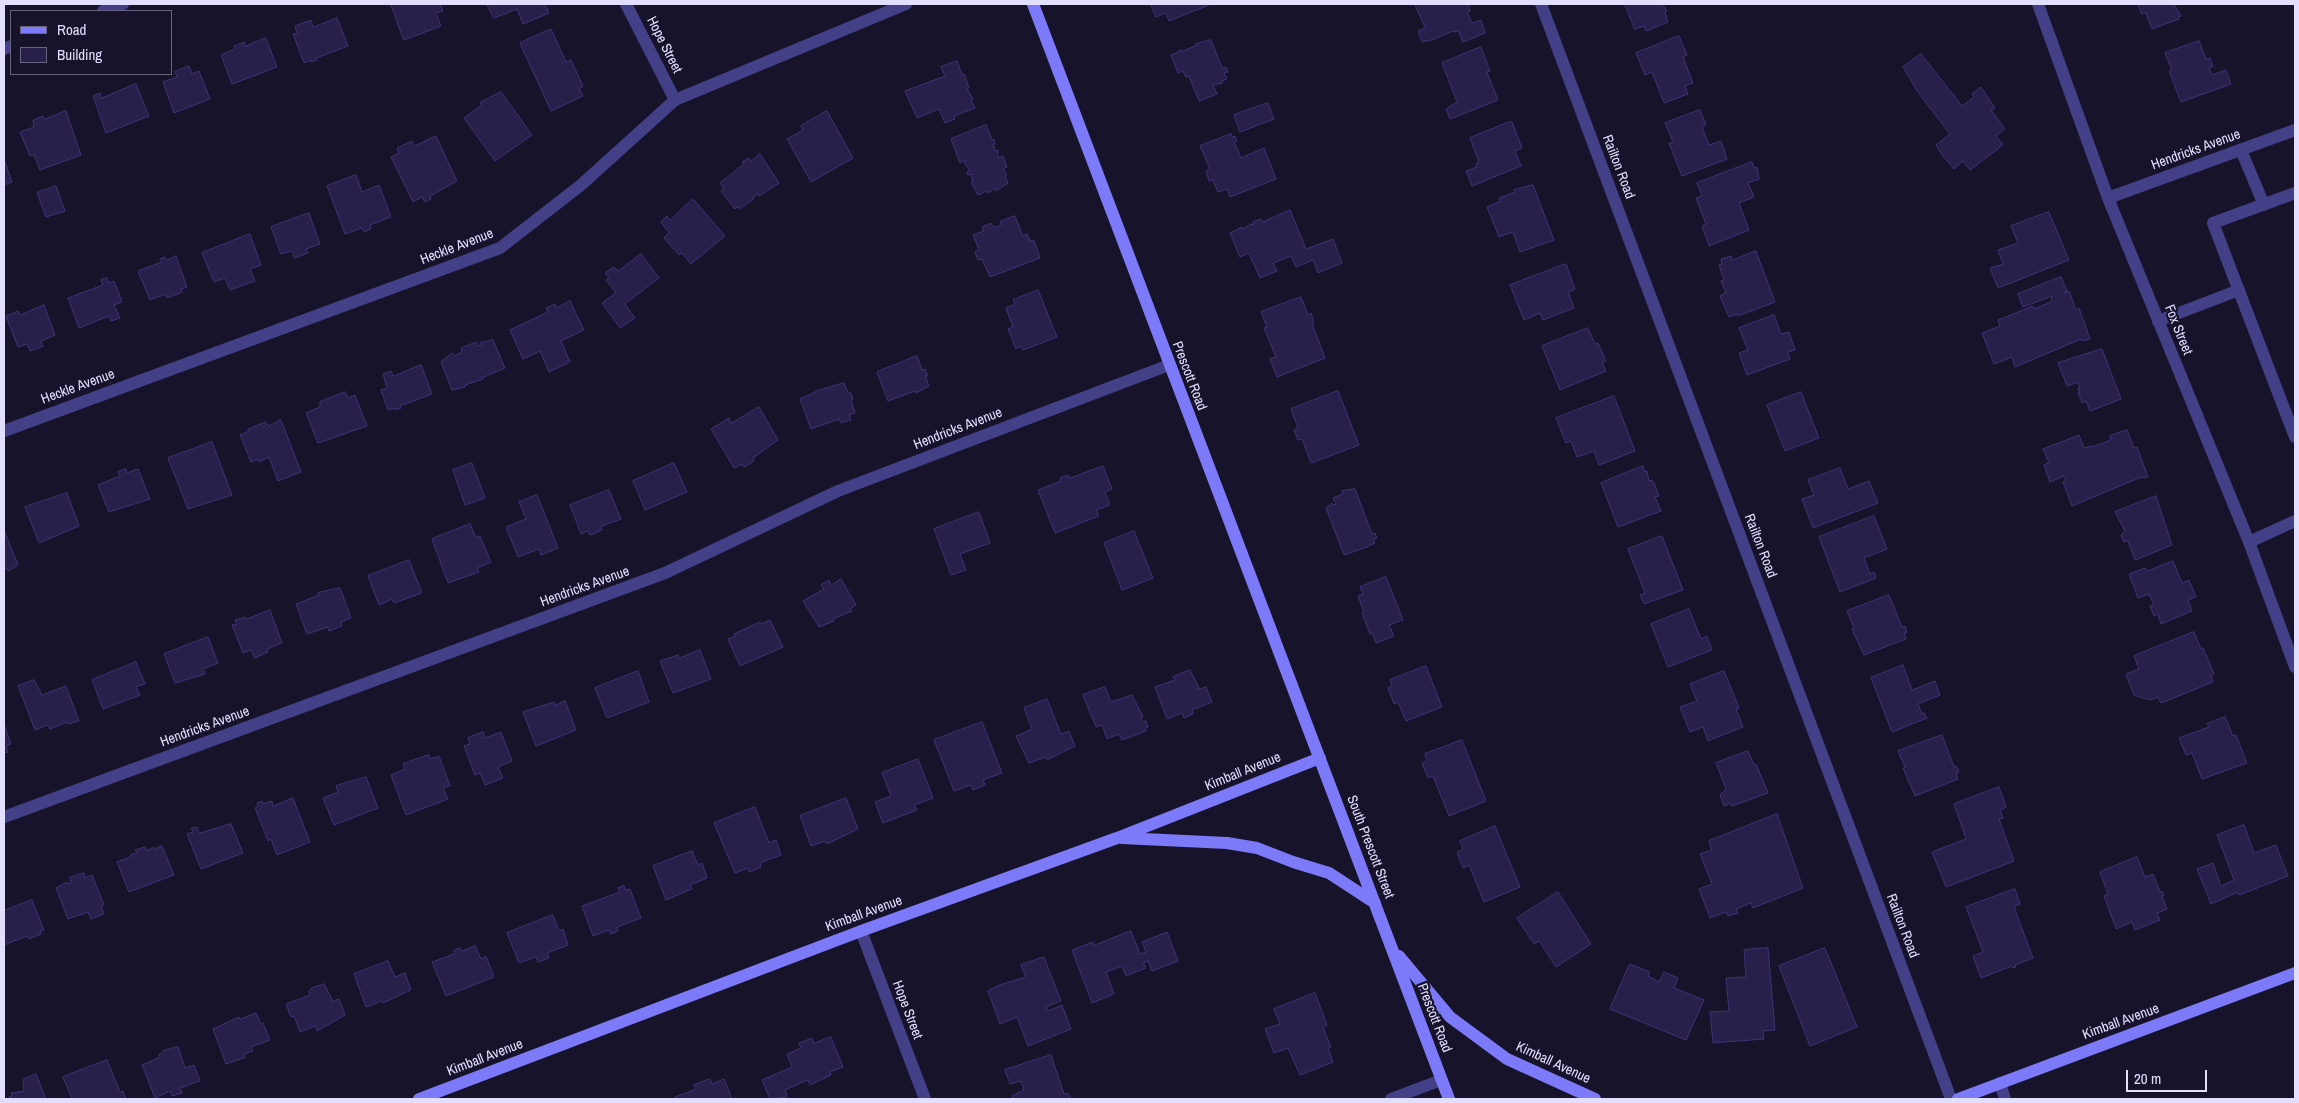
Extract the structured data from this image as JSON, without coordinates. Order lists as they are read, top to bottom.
{
  "streets": {
    "main road": ["Prescott Road", "Kimball Avenue", "South Prescott Street"],
    "street": [
      "Hope Street",
      "Hendricks Avenue",
      "Railton Road",
      "Heckle Avenue",
      "Fox Street"
    ]
  },
  "crossings": [
    ["Hope Street", "Heckle Avenue"],
    ["Hope Street", "Kimball Avenue"],
    ["Hendricks Avenue", "Fox Street"],
    ["Hendricks Avenue", "Prescott Road"],
    ["Prescott Road", "Kimball Avenue"],
    ["Prescott Road", "South Prescott Street"],
    ["Kimball Avenue", "South Prescott Street"]
  ],
  "legend": ["Road", "Building"],
  "scale_bar": "20 m"
}
